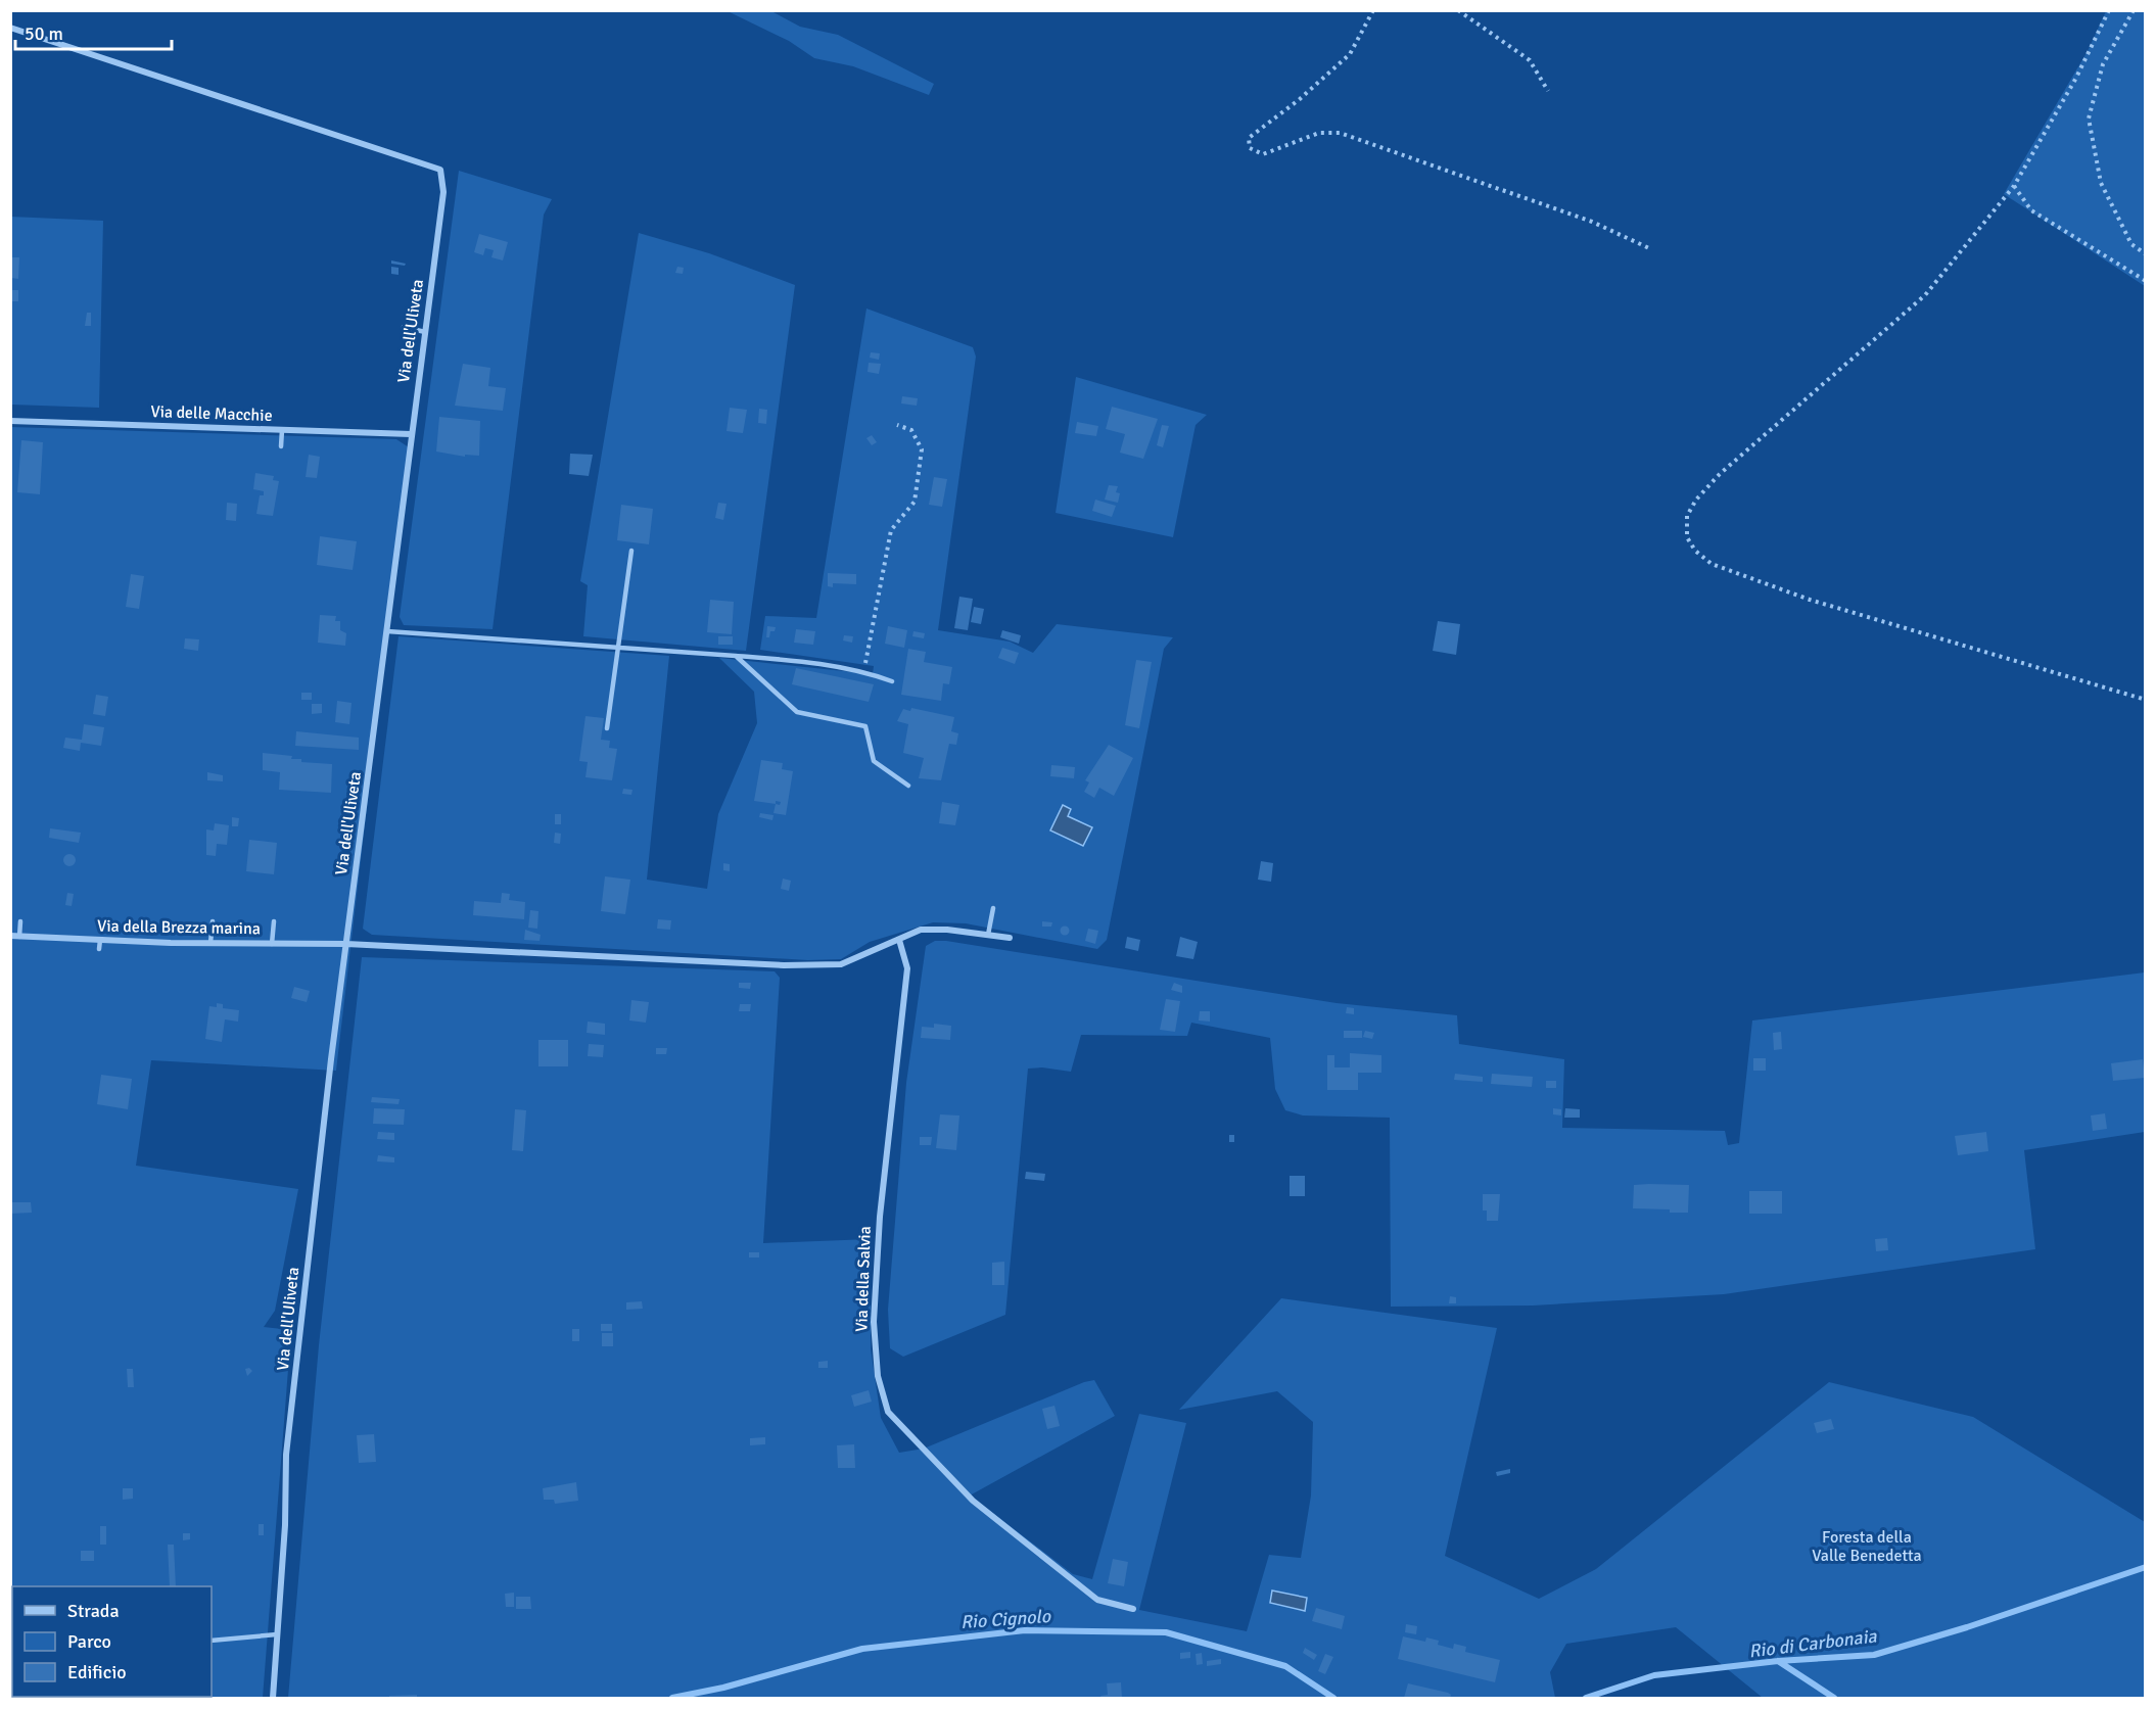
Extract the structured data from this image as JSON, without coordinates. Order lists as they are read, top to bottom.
{
  "streets": {
    "street": [
      "Via dell'Uliveta",
      "Via delle Macchie",
      "Via della Brezza marina",
      "Via della Salvia"
    ]
  },
  "crossings": [
    ["Via dell'Uliveta", "Via delle Macchie"],
    ["Via dell'Uliveta", "Via della Brezza marina"]
  ],
  "water": ["Rio Cignolo", "Rio di Carbonaia"],
  "parks": ["Foresta della Valle Benedetta"],
  "legend": ["Strada", "Parco", "Edificio"],
  "scale_bar": "50 m"
}
